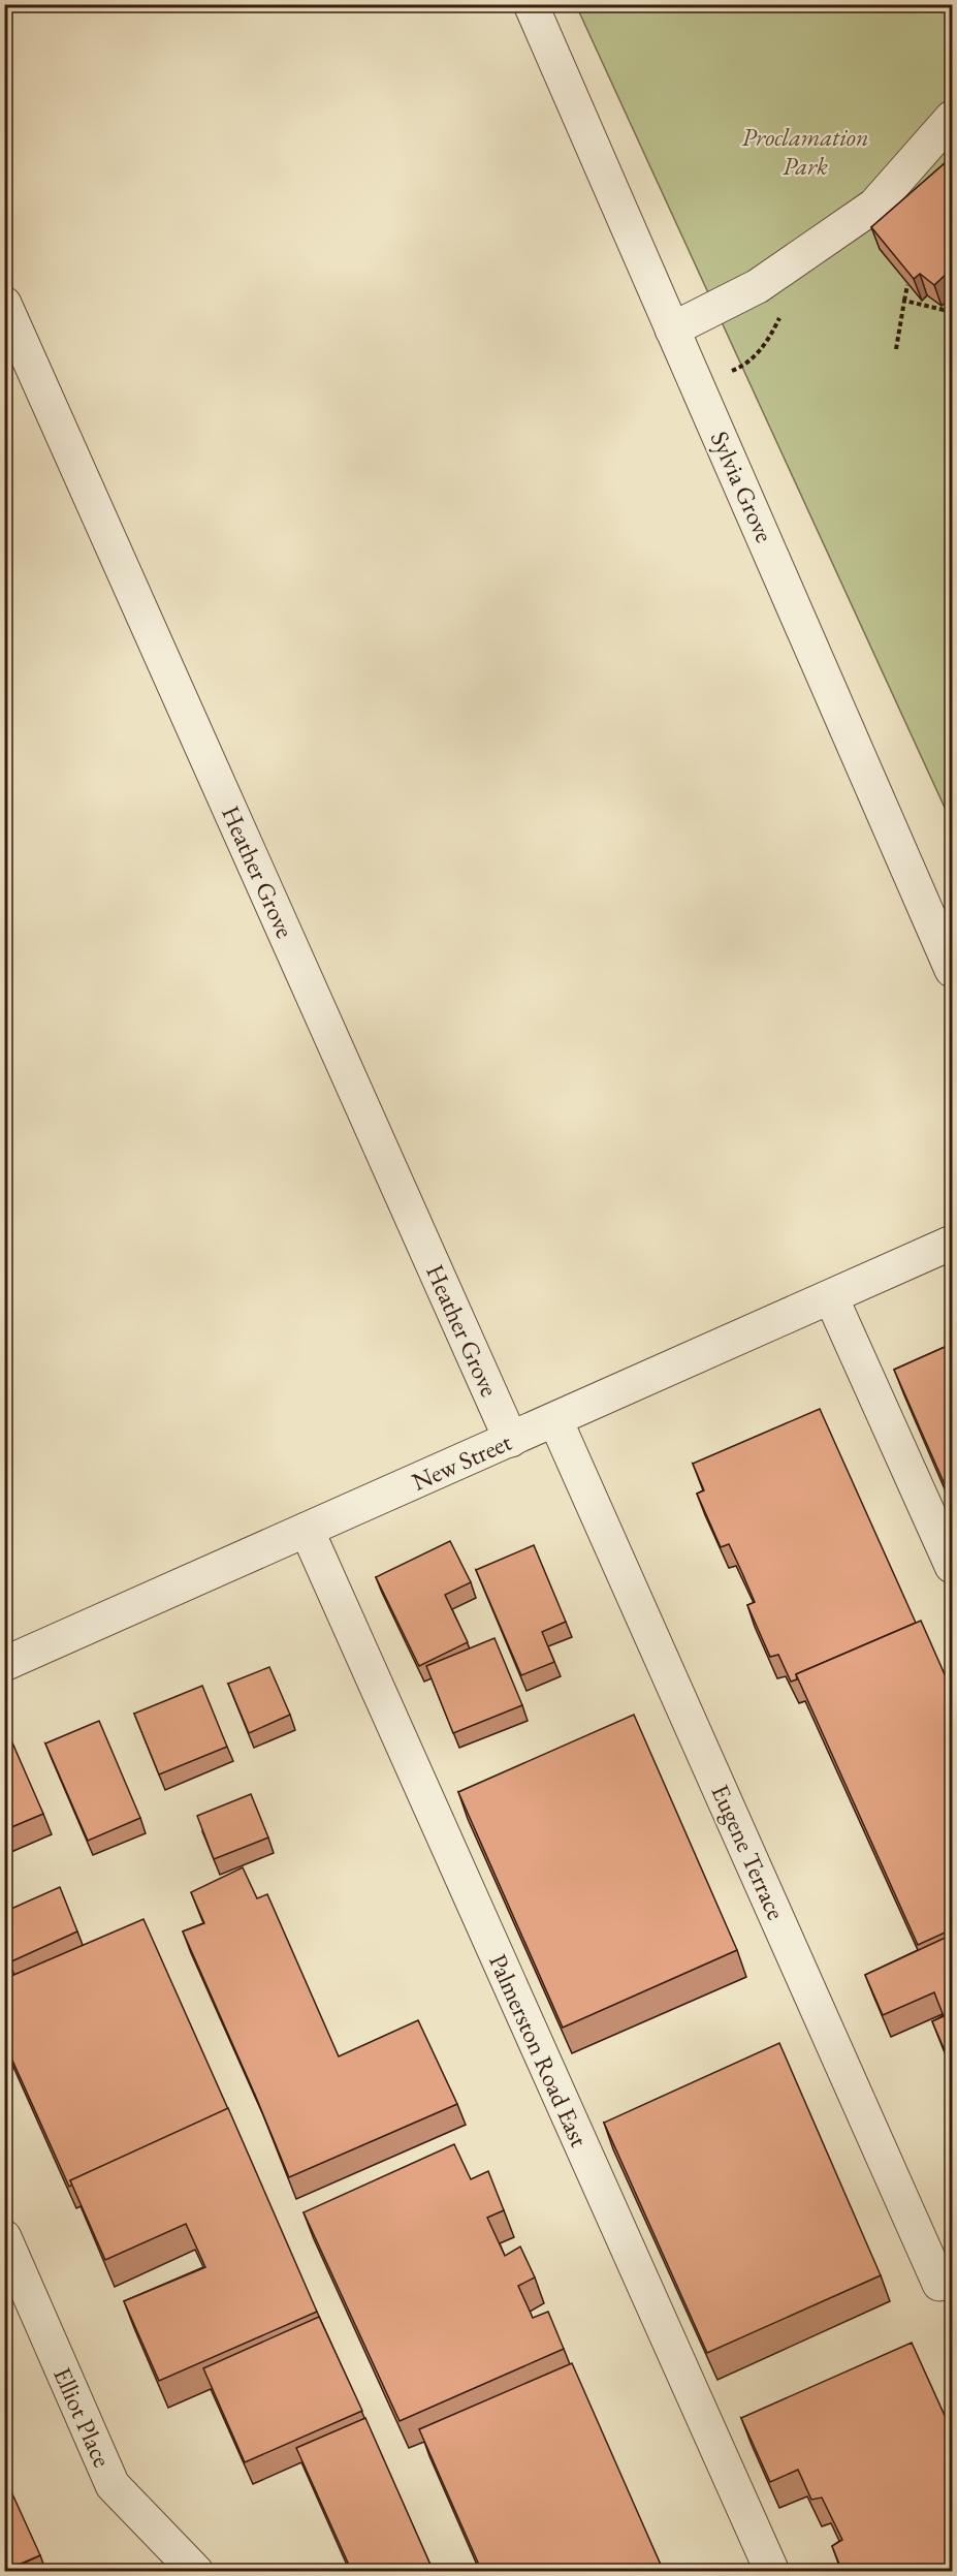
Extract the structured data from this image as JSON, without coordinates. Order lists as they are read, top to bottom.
{
  "streets": {
    "street": [
      "Sylvia Grove",
      "Heather Grove",
      "New Street",
      "Eugene Terrace",
      "Palmerston Road East",
      "Elliot Place"
    ]
  },
  "crossings": [
    ["Heather Grove", "New Street"],
    ["New Street", "Eugene Terrace"],
    ["New Street", "Palmerston Road East"]
  ],
  "parks": ["Proclamation Park"]
}
